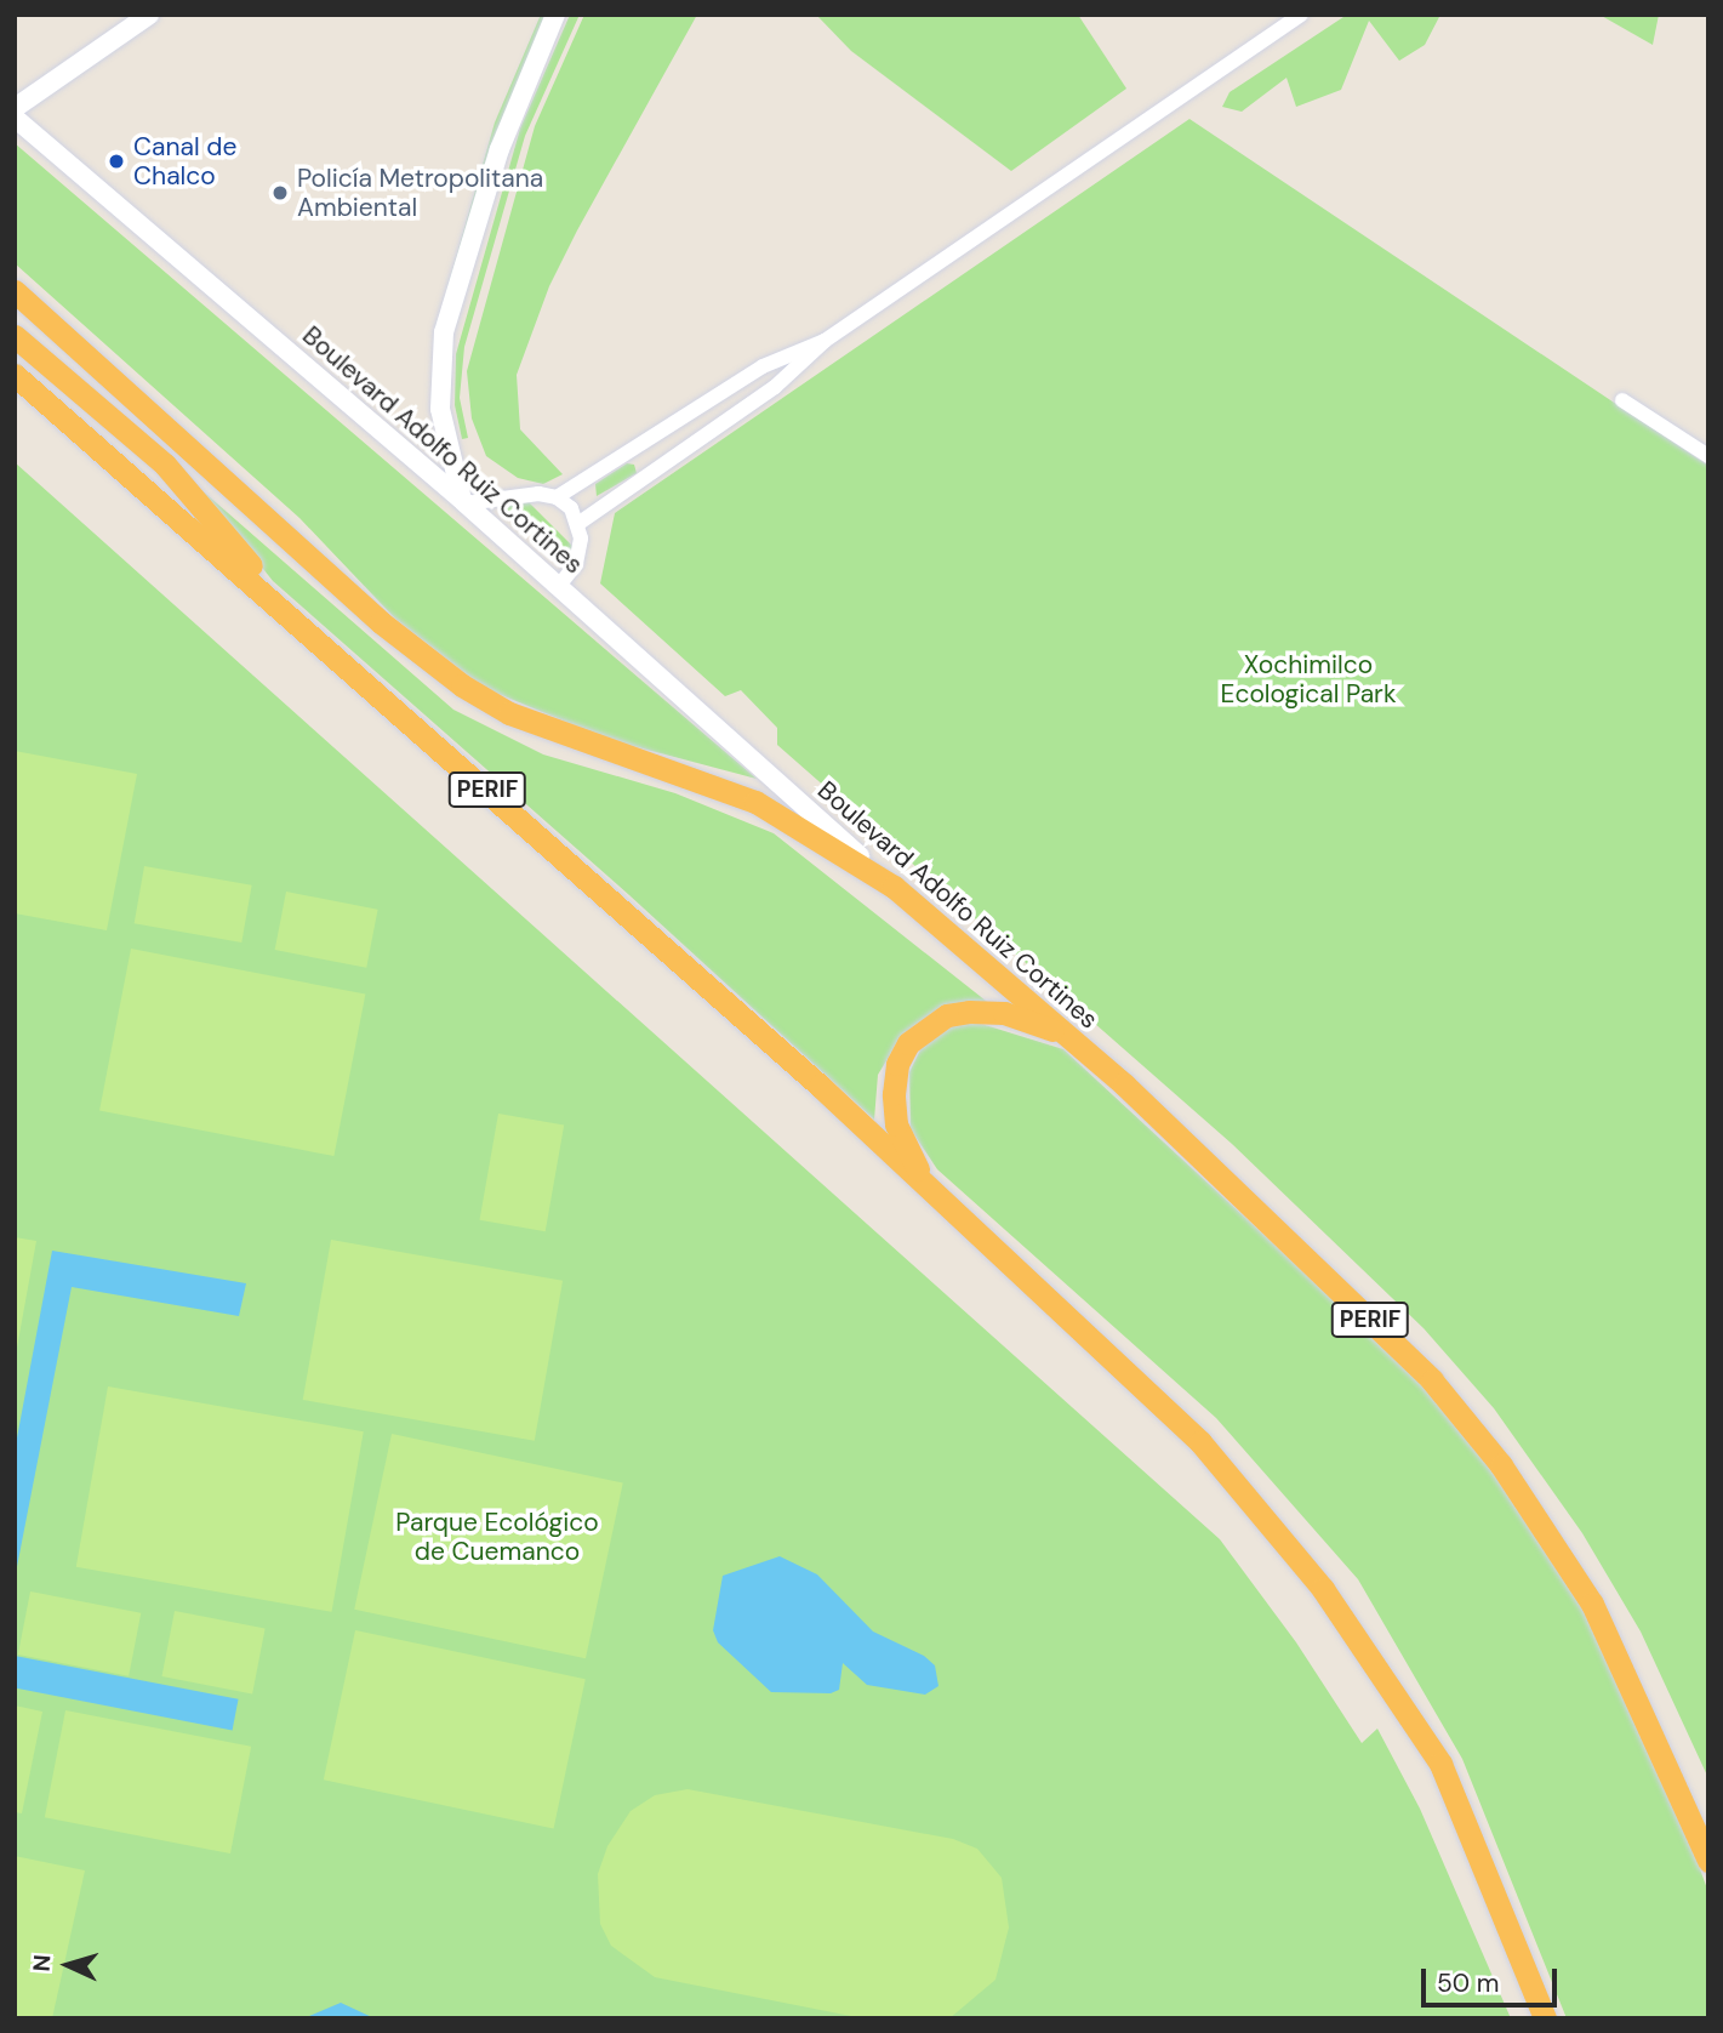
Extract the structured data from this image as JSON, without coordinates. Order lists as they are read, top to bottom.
{
  "streets": {
    "highway": ["Boulevard Adolfo Ruiz Cortines", "PERIF"]
  },
  "crossings": [
    ["Boulevard Adolfo Ruiz Cortines", "PERIF"]
  ],
  "parks": ["Xochimilco Ecological Park", "Parque Ecológico de Cuemanco"],
  "places": ["Canal de Chalco", "Policía Metropolitana Ambiental"],
  "scale_bar": "50 m",
  "north": "left"
}
